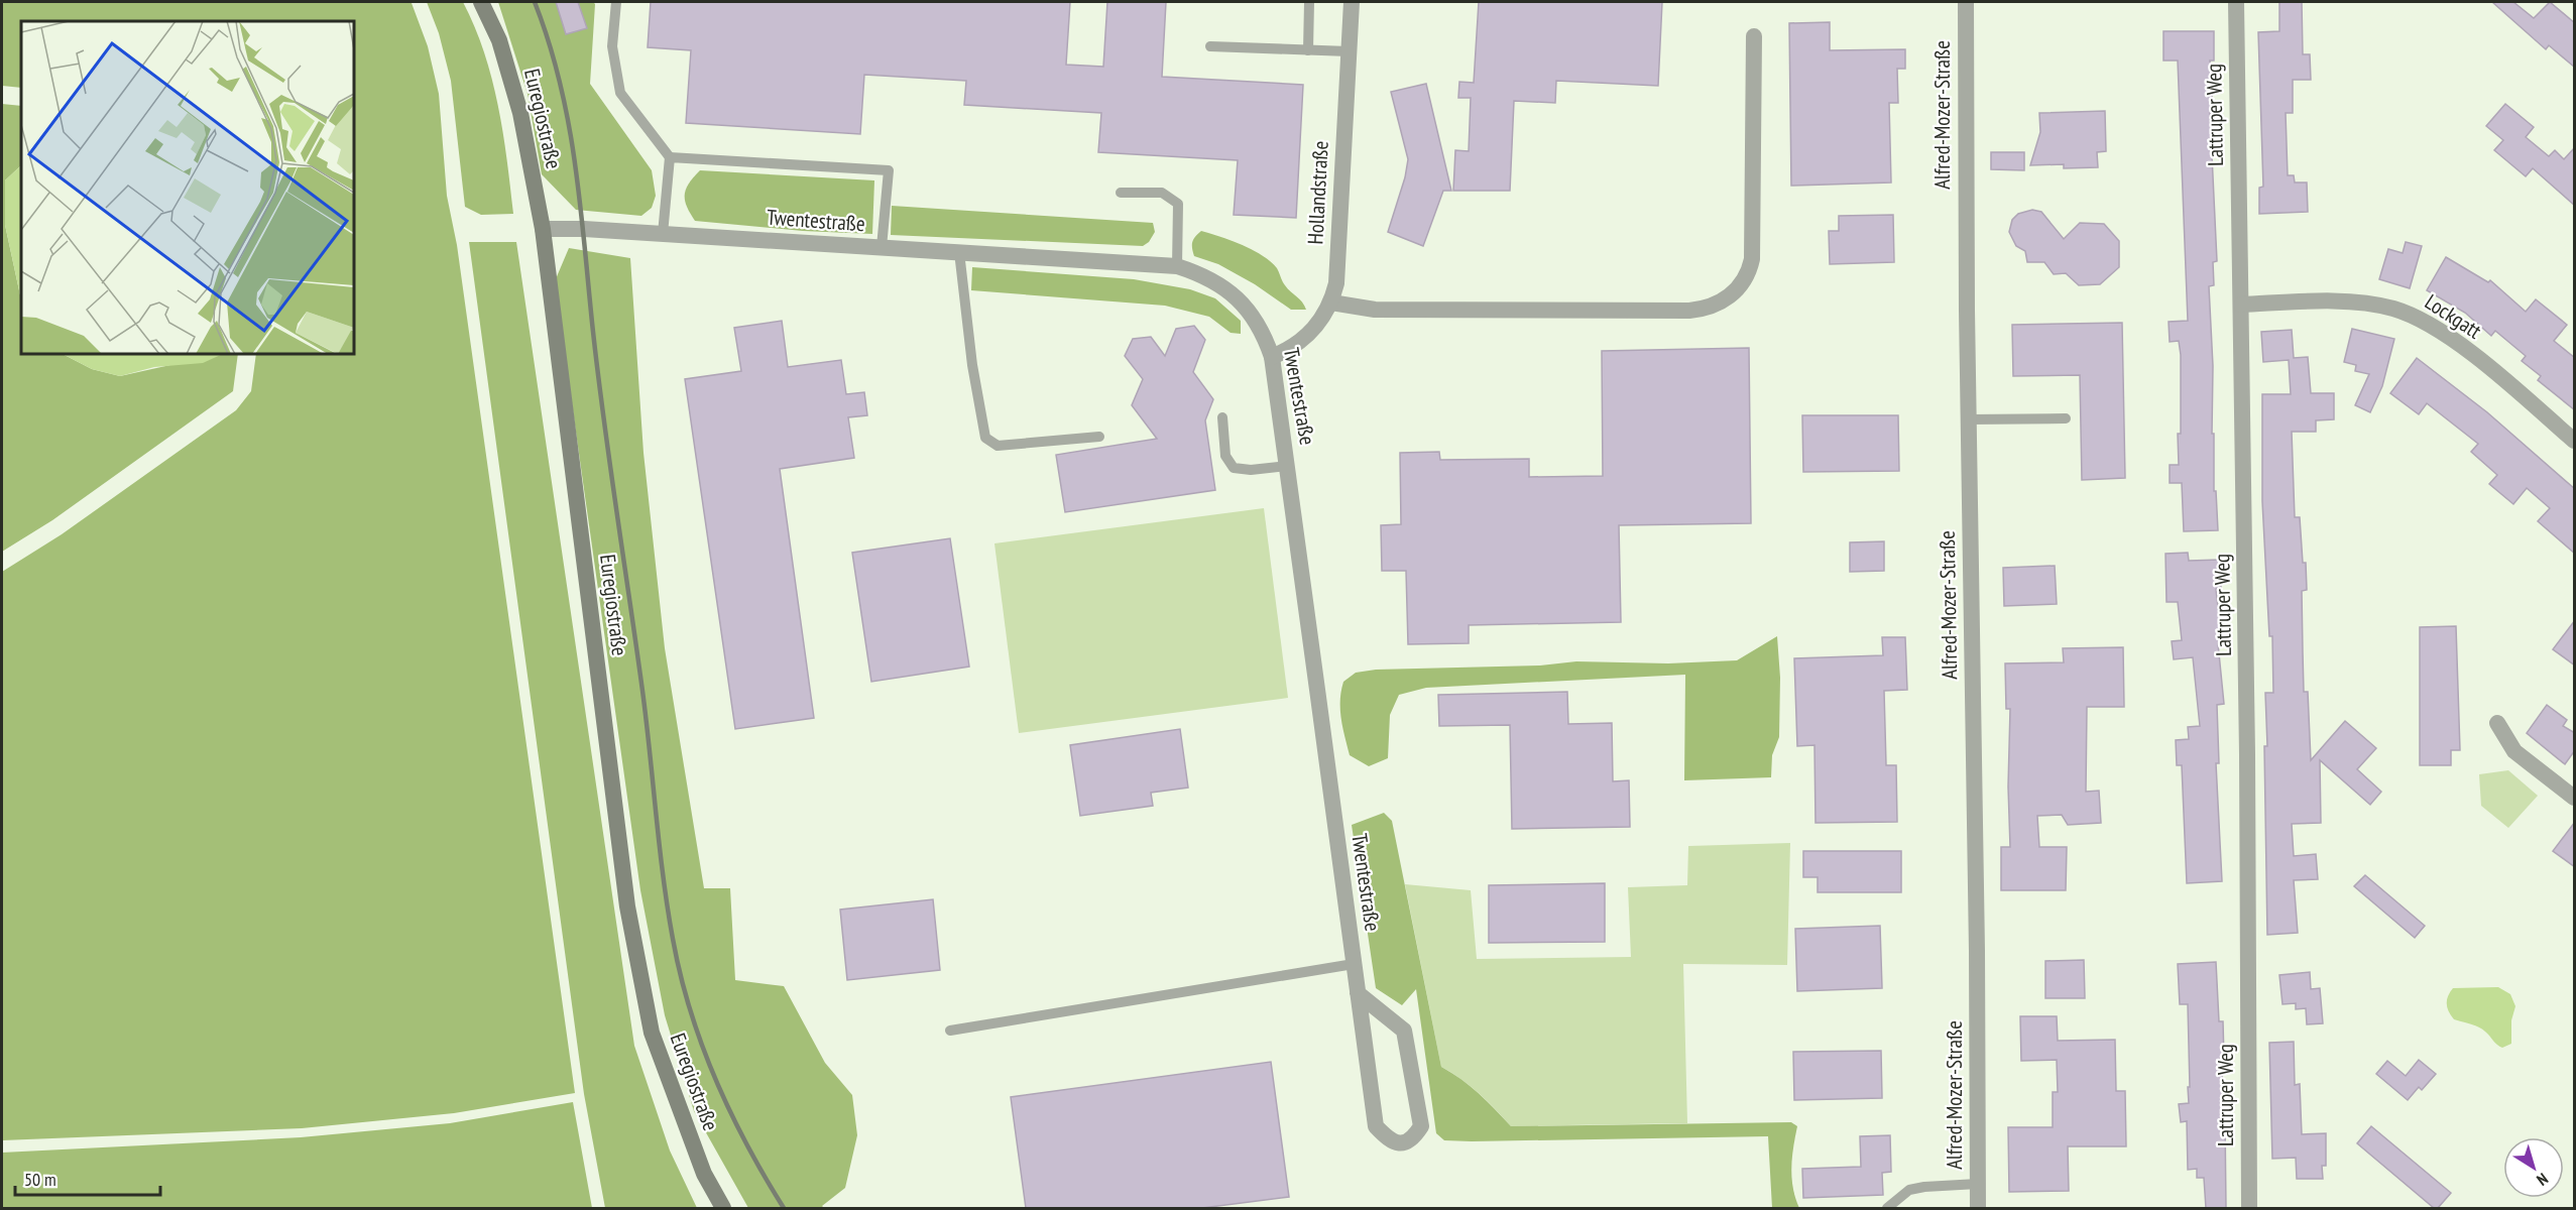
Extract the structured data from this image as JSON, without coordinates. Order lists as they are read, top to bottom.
{
  "streets": {
    "main road": ["Euregiostraße"],
    "street": [
      "Alfred-Mozer-Straße",
      "Lattruper Weg",
      "Hollandstraße",
      "Twentestraße",
      "Lockgatt"
    ]
  },
  "crossings": [
    ["Lattruper Weg", "Lockgatt"],
    ["Euregiostraße", "Twentestraße"],
    ["Hollandstraße", "Twentestraße"]
  ],
  "scale_bar": "50 m",
  "north": "bottom right"
}
